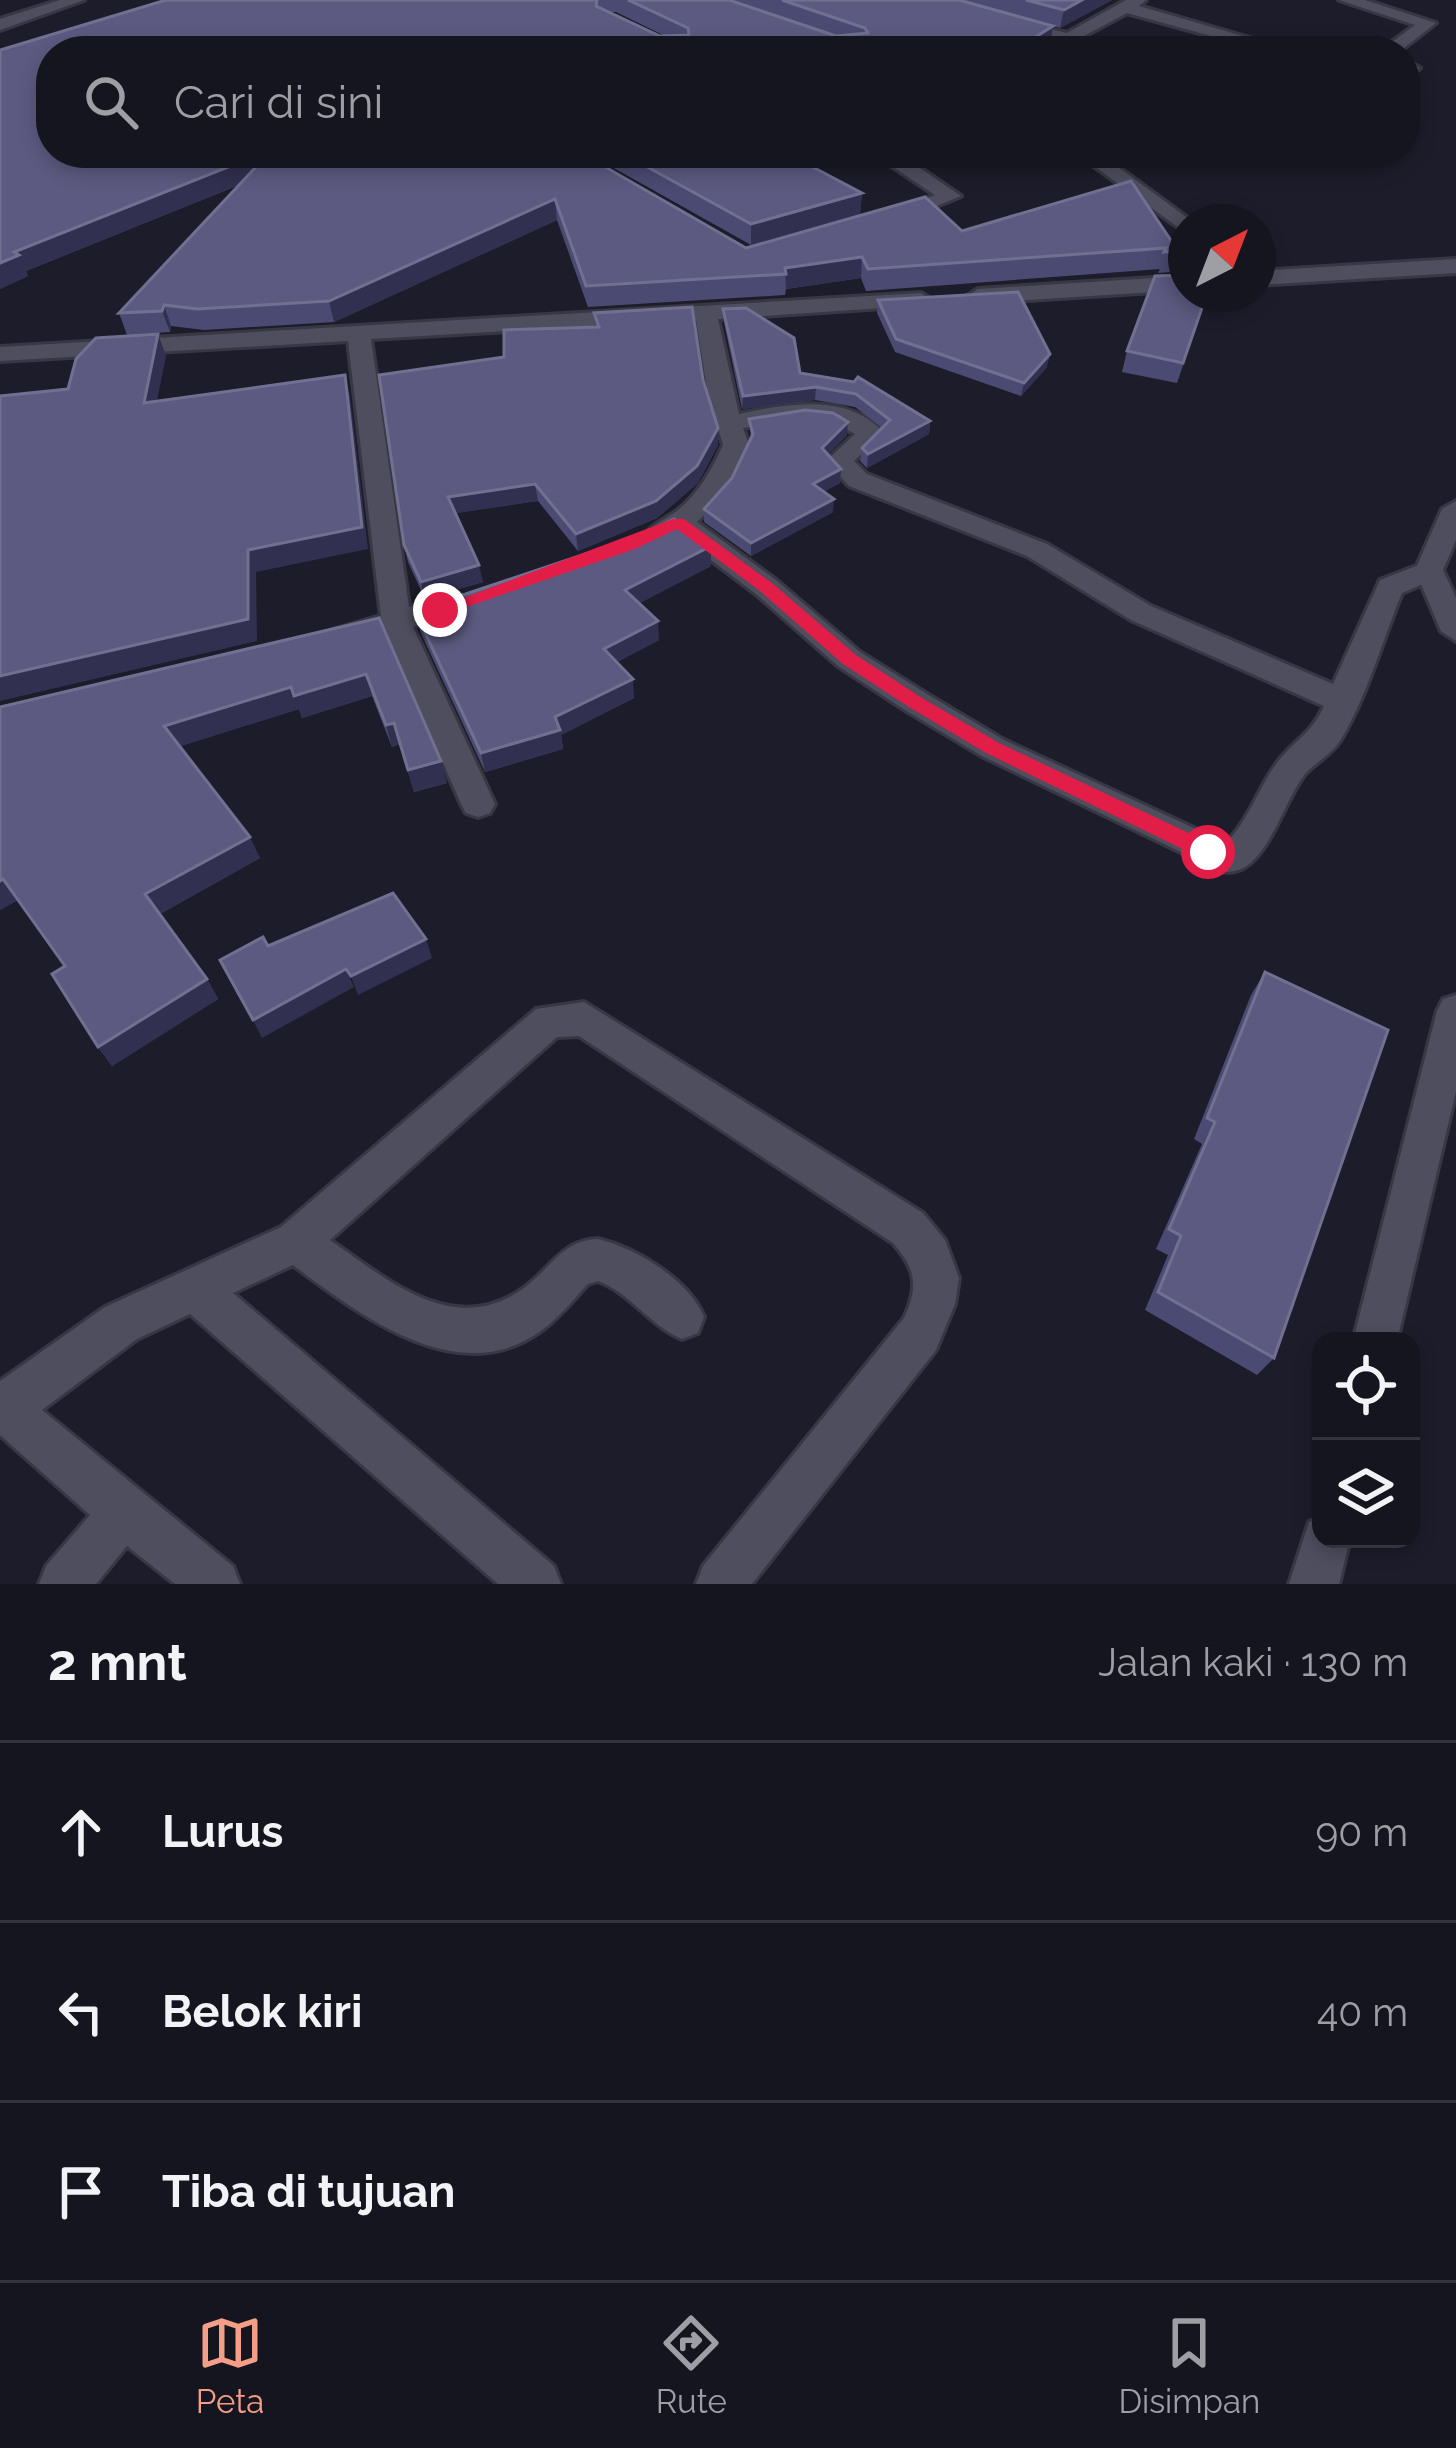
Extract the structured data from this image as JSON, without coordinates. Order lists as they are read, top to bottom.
{
  "north": "top right",
  "page": {
    "search": "Cari di sini",
    "heading": ["2 mnt", "Jalan kaki · 130 m"],
    "list": [
      ["Lurus", "90 m"],
      ["Belok kiri", "40 m"],
      "Tiba di tujuan"
    ],
    "nav": ["Peta", "Rute", "Disimpan"]
  }
}
